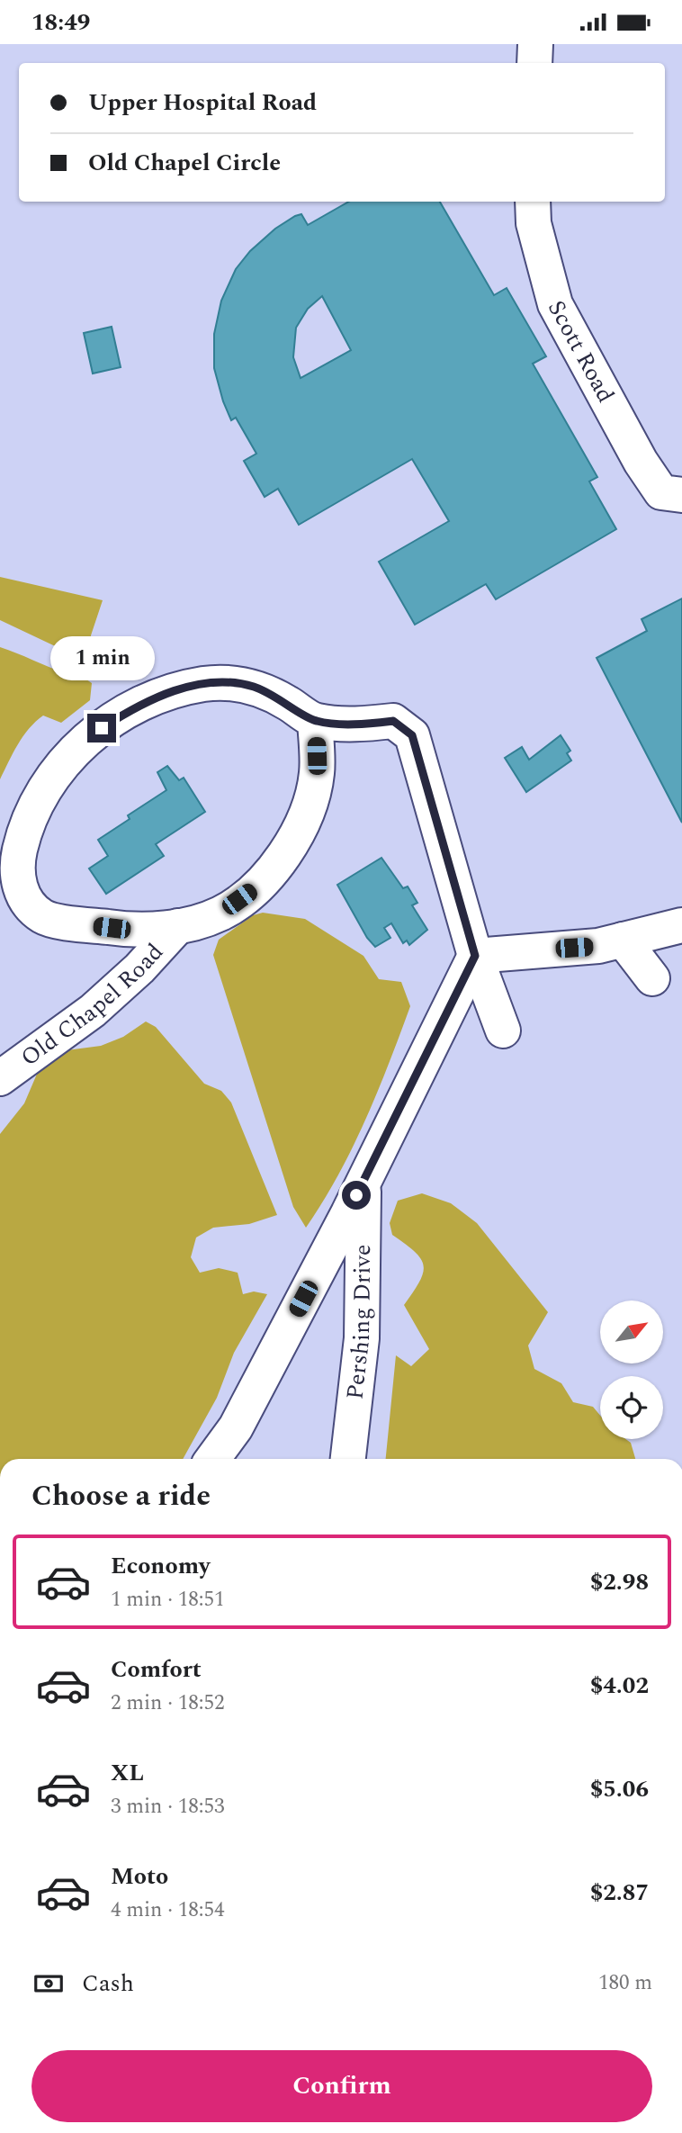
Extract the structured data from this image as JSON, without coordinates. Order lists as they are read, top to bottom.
{
  "streets": {
    "street": ["Scott Road", "Old Chapel Road", "Pershing Drive"]
  },
  "north": "top right",
  "page": {
    "status": "18:49",
    "banner": ["Upper Hospital Road", "Old Chapel Circle"],
    "bubble": "1 min",
    "heading": "Choose a ride",
    "list": [
      {
        "name": "Economy",
        "note": "1 min · 18:51",
        "value": "$2.98"
      },
      {
        "name": "Comfort",
        "note": "2 min · 18:52",
        "value": "$4.02"
      },
      {
        "name": "XL",
        "note": "3 min · 18:53",
        "value": "$5.06"
      },
      {
        "name": "Moto",
        "note": "4 min · 18:54",
        "value": "$2.87"
      }
    ],
    "pay": ["Cash", "180 m"],
    "buttons": "Confirm"
  }
}
